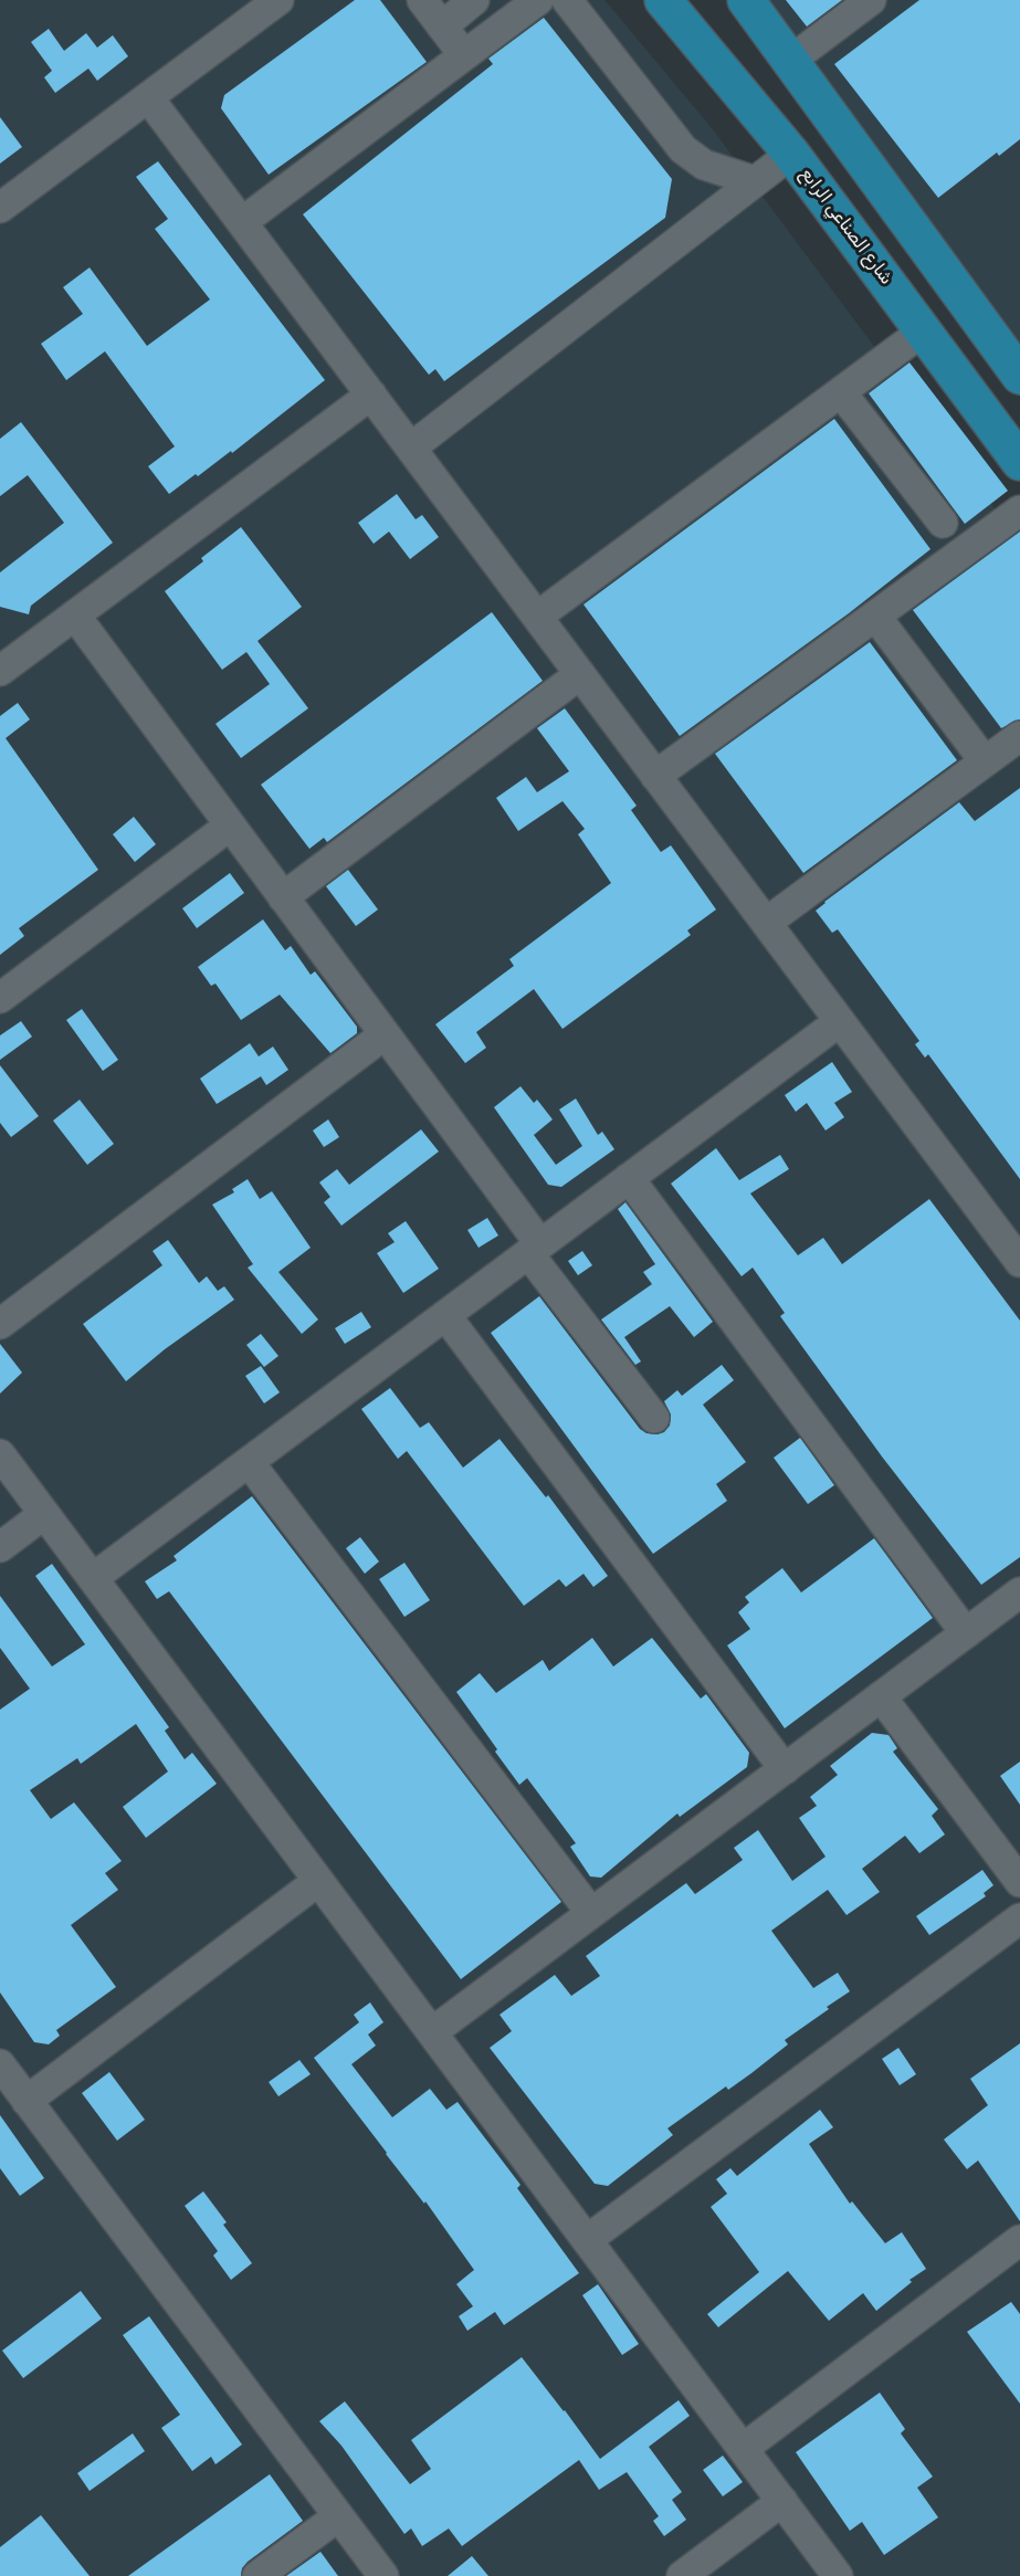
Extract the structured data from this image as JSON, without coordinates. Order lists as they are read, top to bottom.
{
  "streets": {
    "main road": ["شارع الصناعي الرابع"]
  }
}
